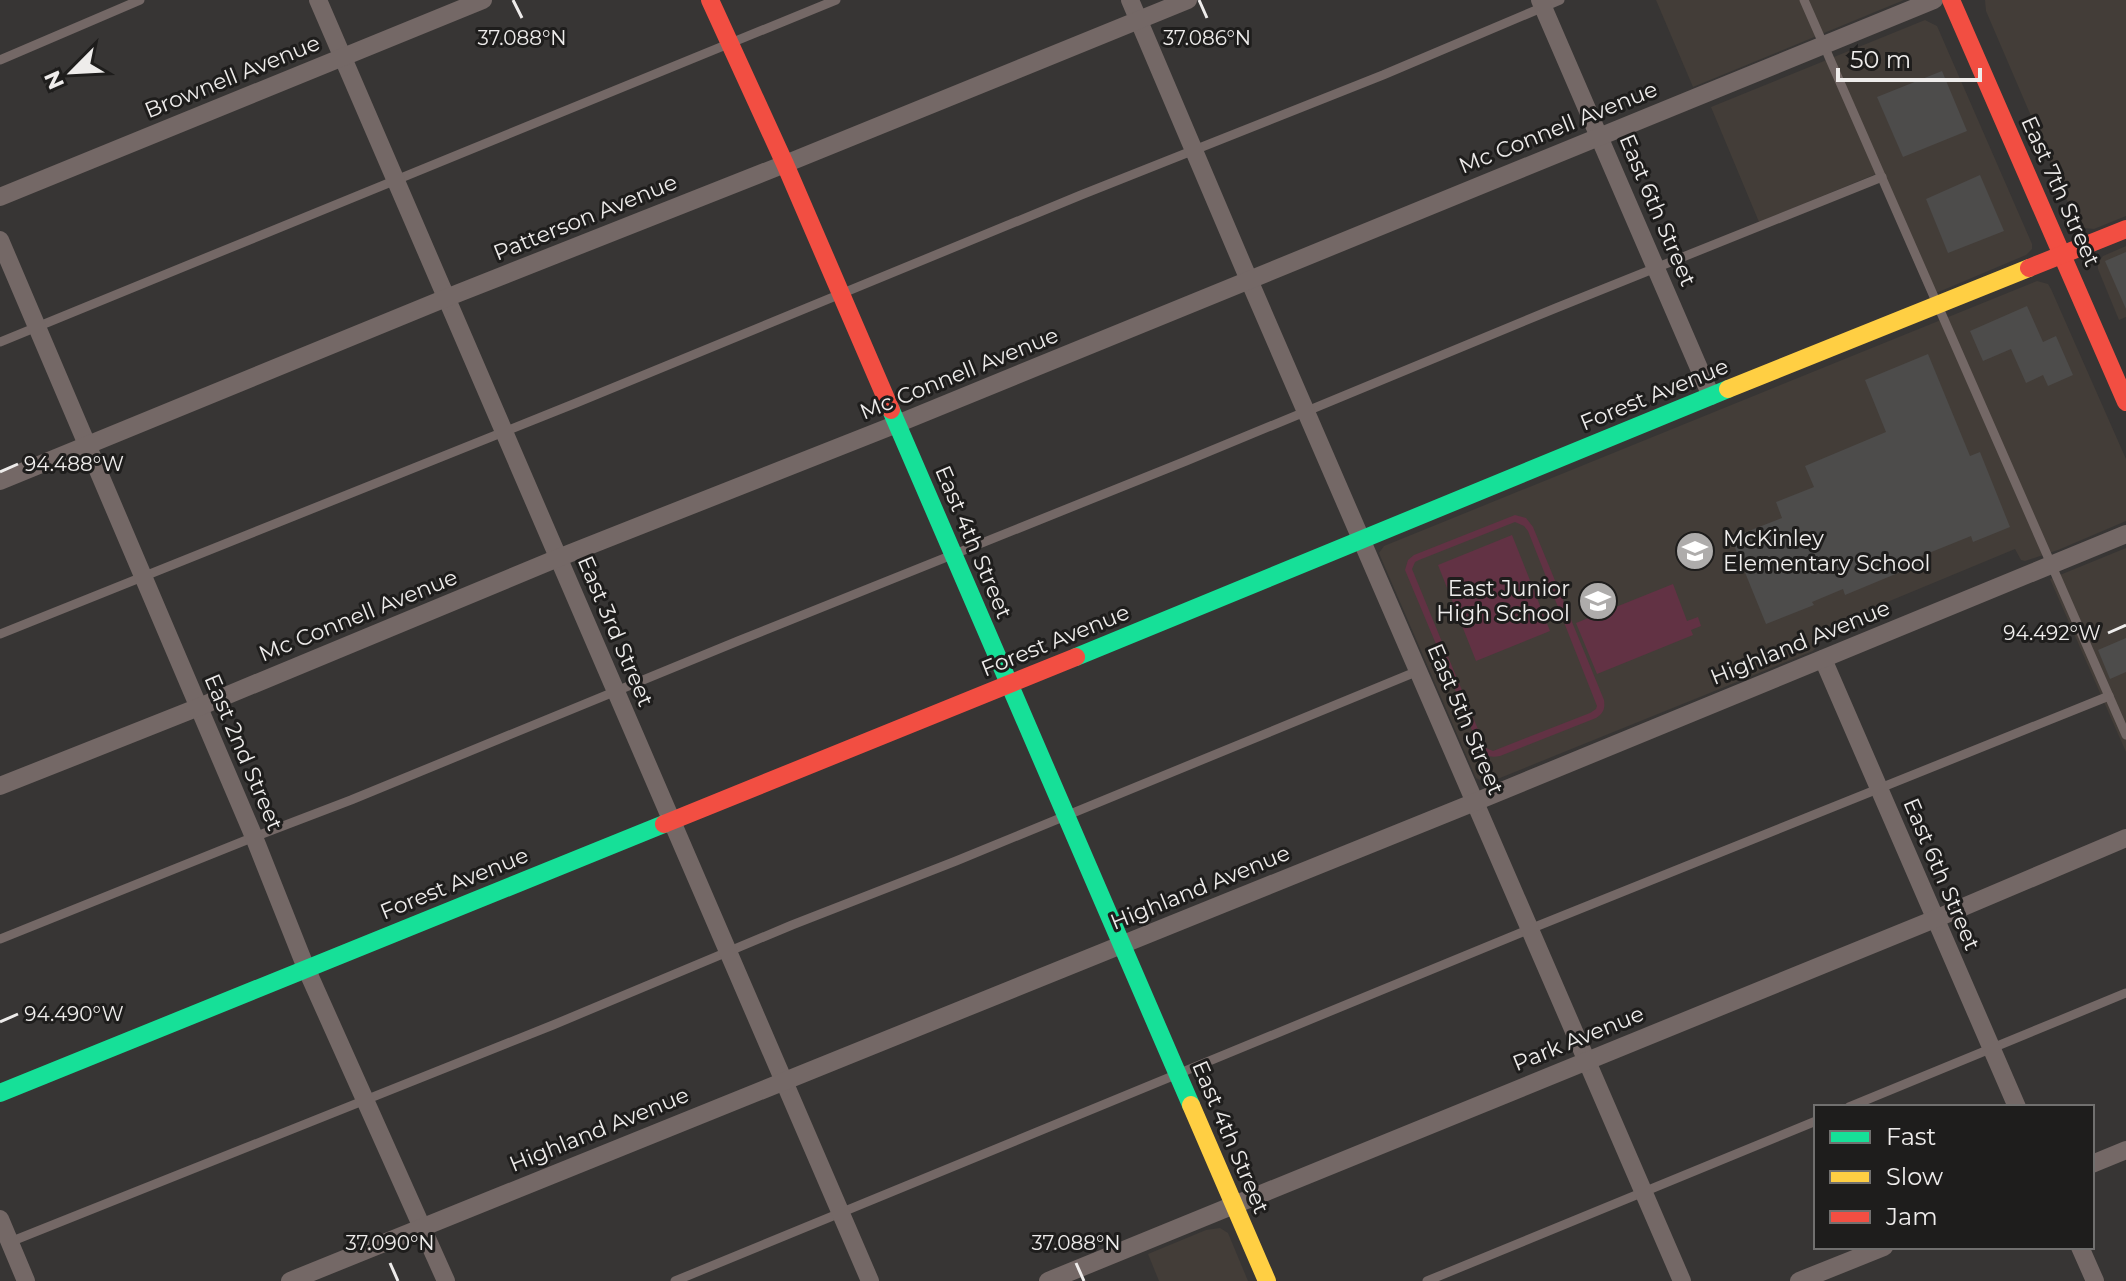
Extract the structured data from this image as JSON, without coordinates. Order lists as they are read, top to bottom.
{
  "streets": {
    "street": [
      "Brownell Avenue",
      "Mc Connell Avenue",
      "East 7th Street",
      "East 6th Street",
      "Patterson Avenue",
      "Forest Avenue",
      "East 4th Street",
      "East 3rd Street",
      "Highland Avenue",
      "East 5th Street",
      "East 2nd Street",
      "Park Avenue"
    ]
  },
  "crossings": [
    ["Brownell Avenue", "East 3rd Street"],
    ["Mc Connell Avenue", "East 6th Street"],
    ["Mc Connell Avenue", "East 4th Street"],
    ["Mc Connell Avenue", "East 3rd Street"],
    ["Mc Connell Avenue", "East 5th Street"],
    ["Mc Connell Avenue", "East 2nd Street"],
    ["East 7th Street", "Forest Avenue"],
    ["East 6th Street", "Forest Avenue"],
    ["East 6th Street", "Highland Avenue"],
    ["East 6th Street", "Park Avenue"],
    ["Patterson Avenue", "East 4th Street"],
    ["Patterson Avenue", "East 3rd Street"],
    ["Patterson Avenue", "East 5th Street"],
    ["Patterson Avenue", "East 2nd Street"],
    ["Forest Avenue", "East 4th Street"],
    ["Forest Avenue", "East 3rd Street"],
    ["Forest Avenue", "East 5th Street"],
    ["Forest Avenue", "East 2nd Street"],
    ["East 4th Street", "Highland Avenue"],
    ["East 4th Street", "Park Avenue"],
    ["East 3rd Street", "Highland Avenue"],
    ["Highland Avenue", "East 5th Street"],
    ["Highland Avenue", "East 2nd Street"],
    ["East 5th Street", "Park Avenue"]
  ],
  "places": {
    "school or university": ["McKinley Elementary School", "East Junior High School"]
  },
  "legend": ["Fast", "Slow", "Jam"],
  "scale_bar": "50 m",
  "north": "bottom left",
  "coordinates": [
    "37.088°N",
    "37.086°N",
    "94.488°W",
    "94.492°W",
    "94.490°W",
    "37.090°N"
  ]
}
